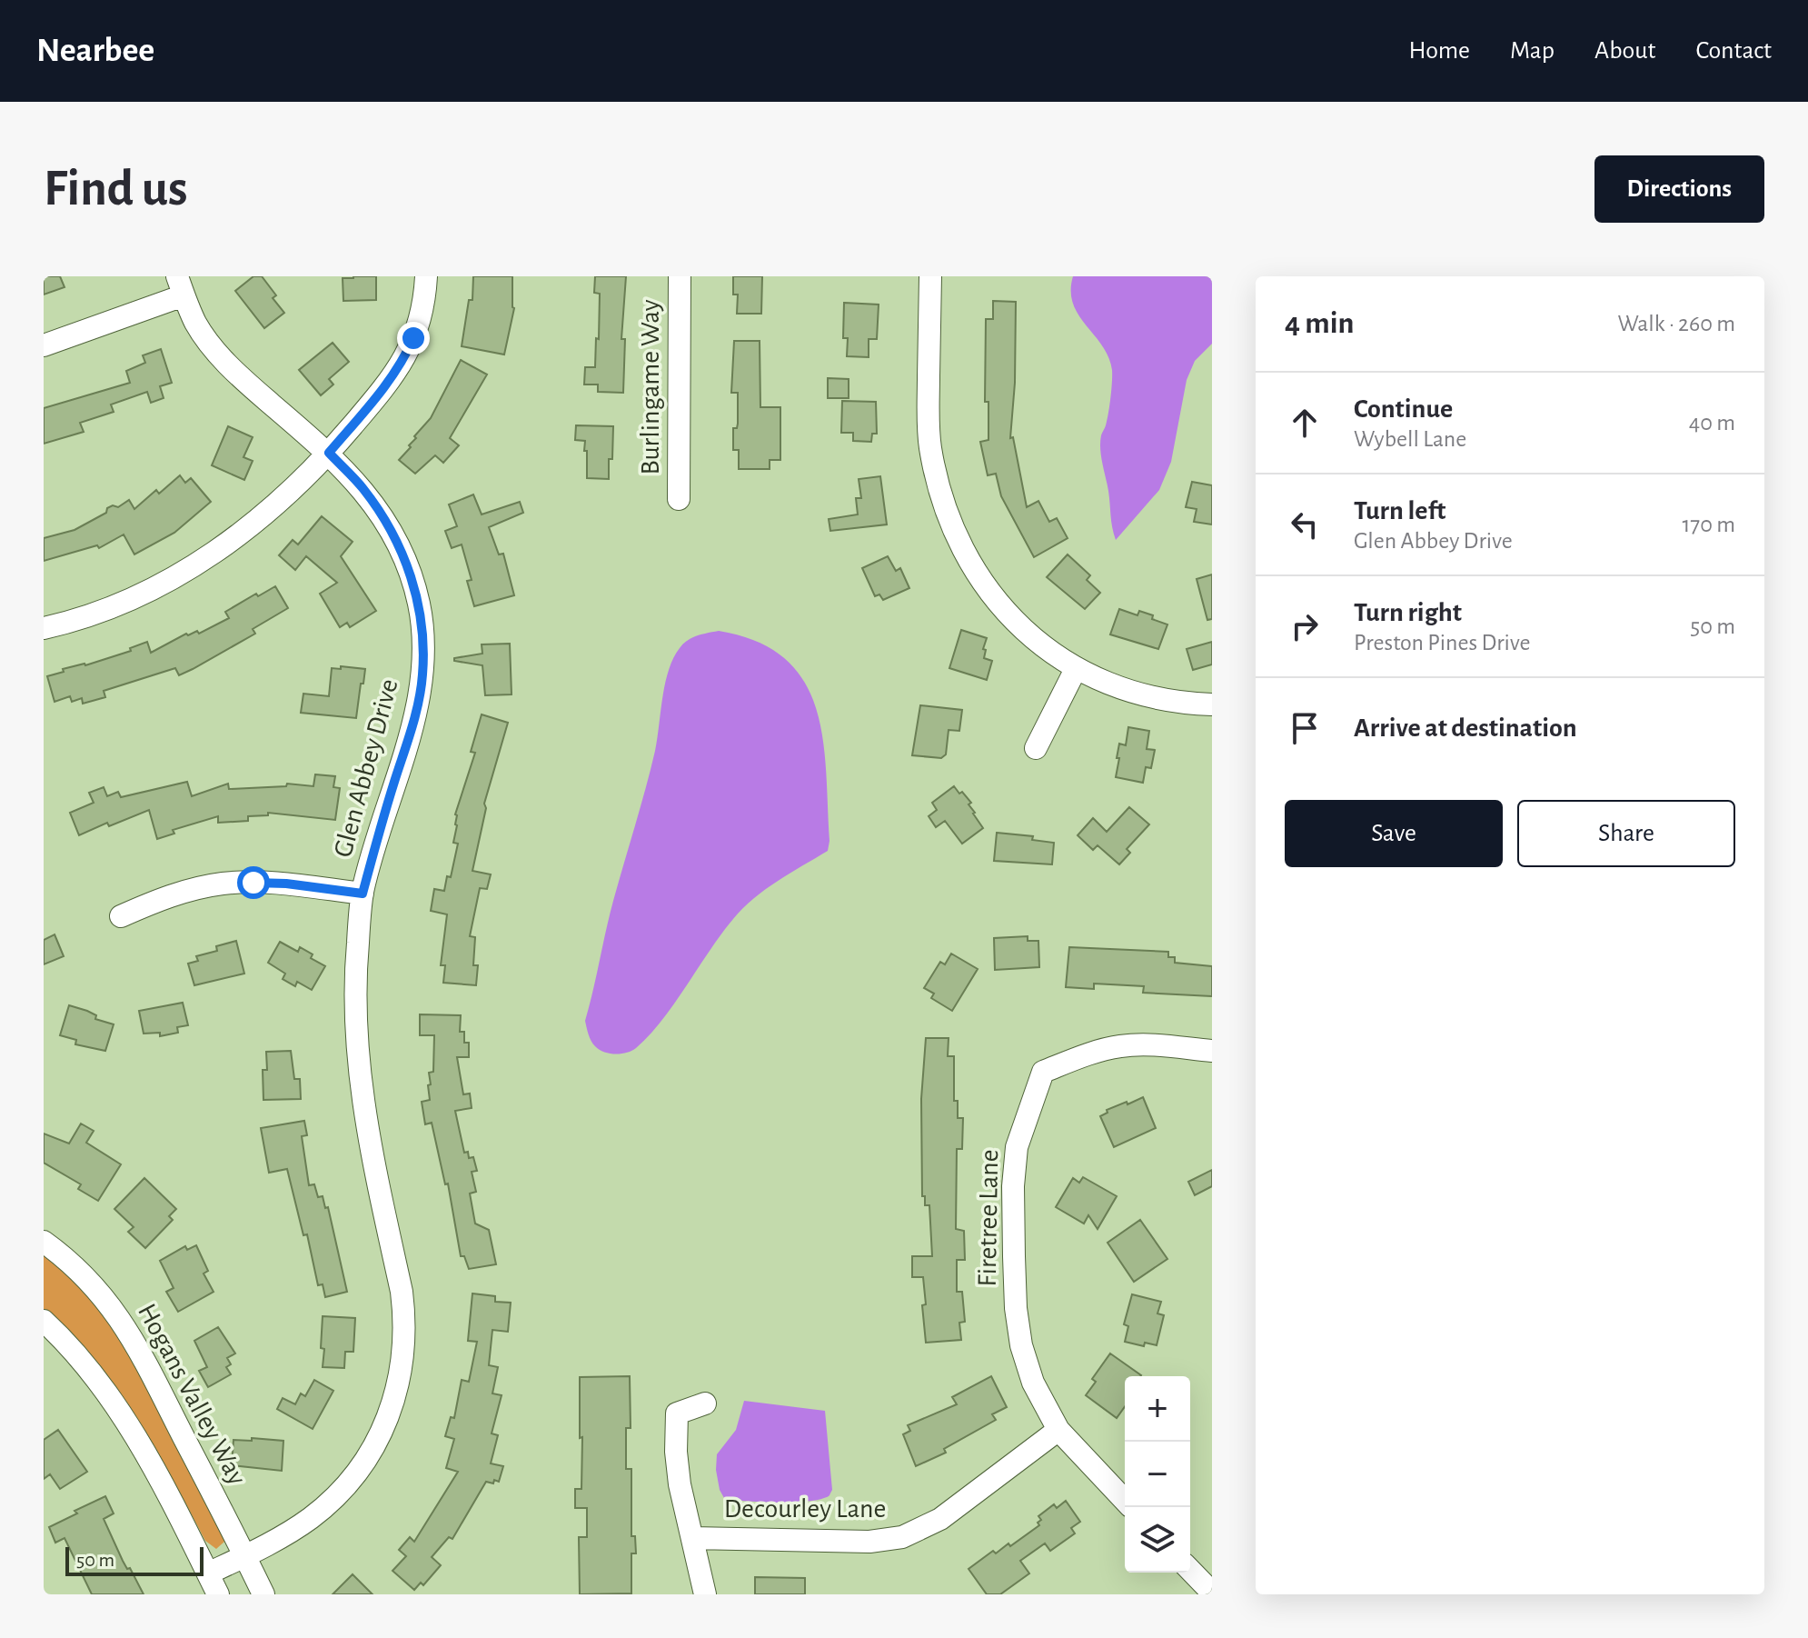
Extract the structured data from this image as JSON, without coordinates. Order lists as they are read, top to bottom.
{
  "streets": {
    "street": [
      "Burlingame Way",
      "Glen Abbey Drive",
      "Firetree Lane",
      "Hogans Valley Way",
      "Decourley Lane"
    ]
  },
  "crossings": [
    ["Glen Abbey Drive", "Hogans Valley Way"],
    ["Firetree Lane", "Decourley Lane"]
  ],
  "scale_bar": "50 m",
  "page": {
    "header": "Nearbee",
    "nav": [
      "Home",
      "Map",
      "About",
      "Contact"
    ],
    "buttons": [
      "Directions",
      ["Save", "Share"]
    ],
    "title": "Find us",
    "heading": ["4 min", "Walk · 260 m"],
    "list": [
      ["Continue", "Wybell Lane", "40 m"],
      ["Turn left", "Glen Abbey Drive", "170 m"],
      ["Turn right", "Preston Pines Drive", "50 m"],
      "Arrive at destination"
    ],
    "map_buttons": ["+", "−"],
    "scale": "50 m"
  }
}
